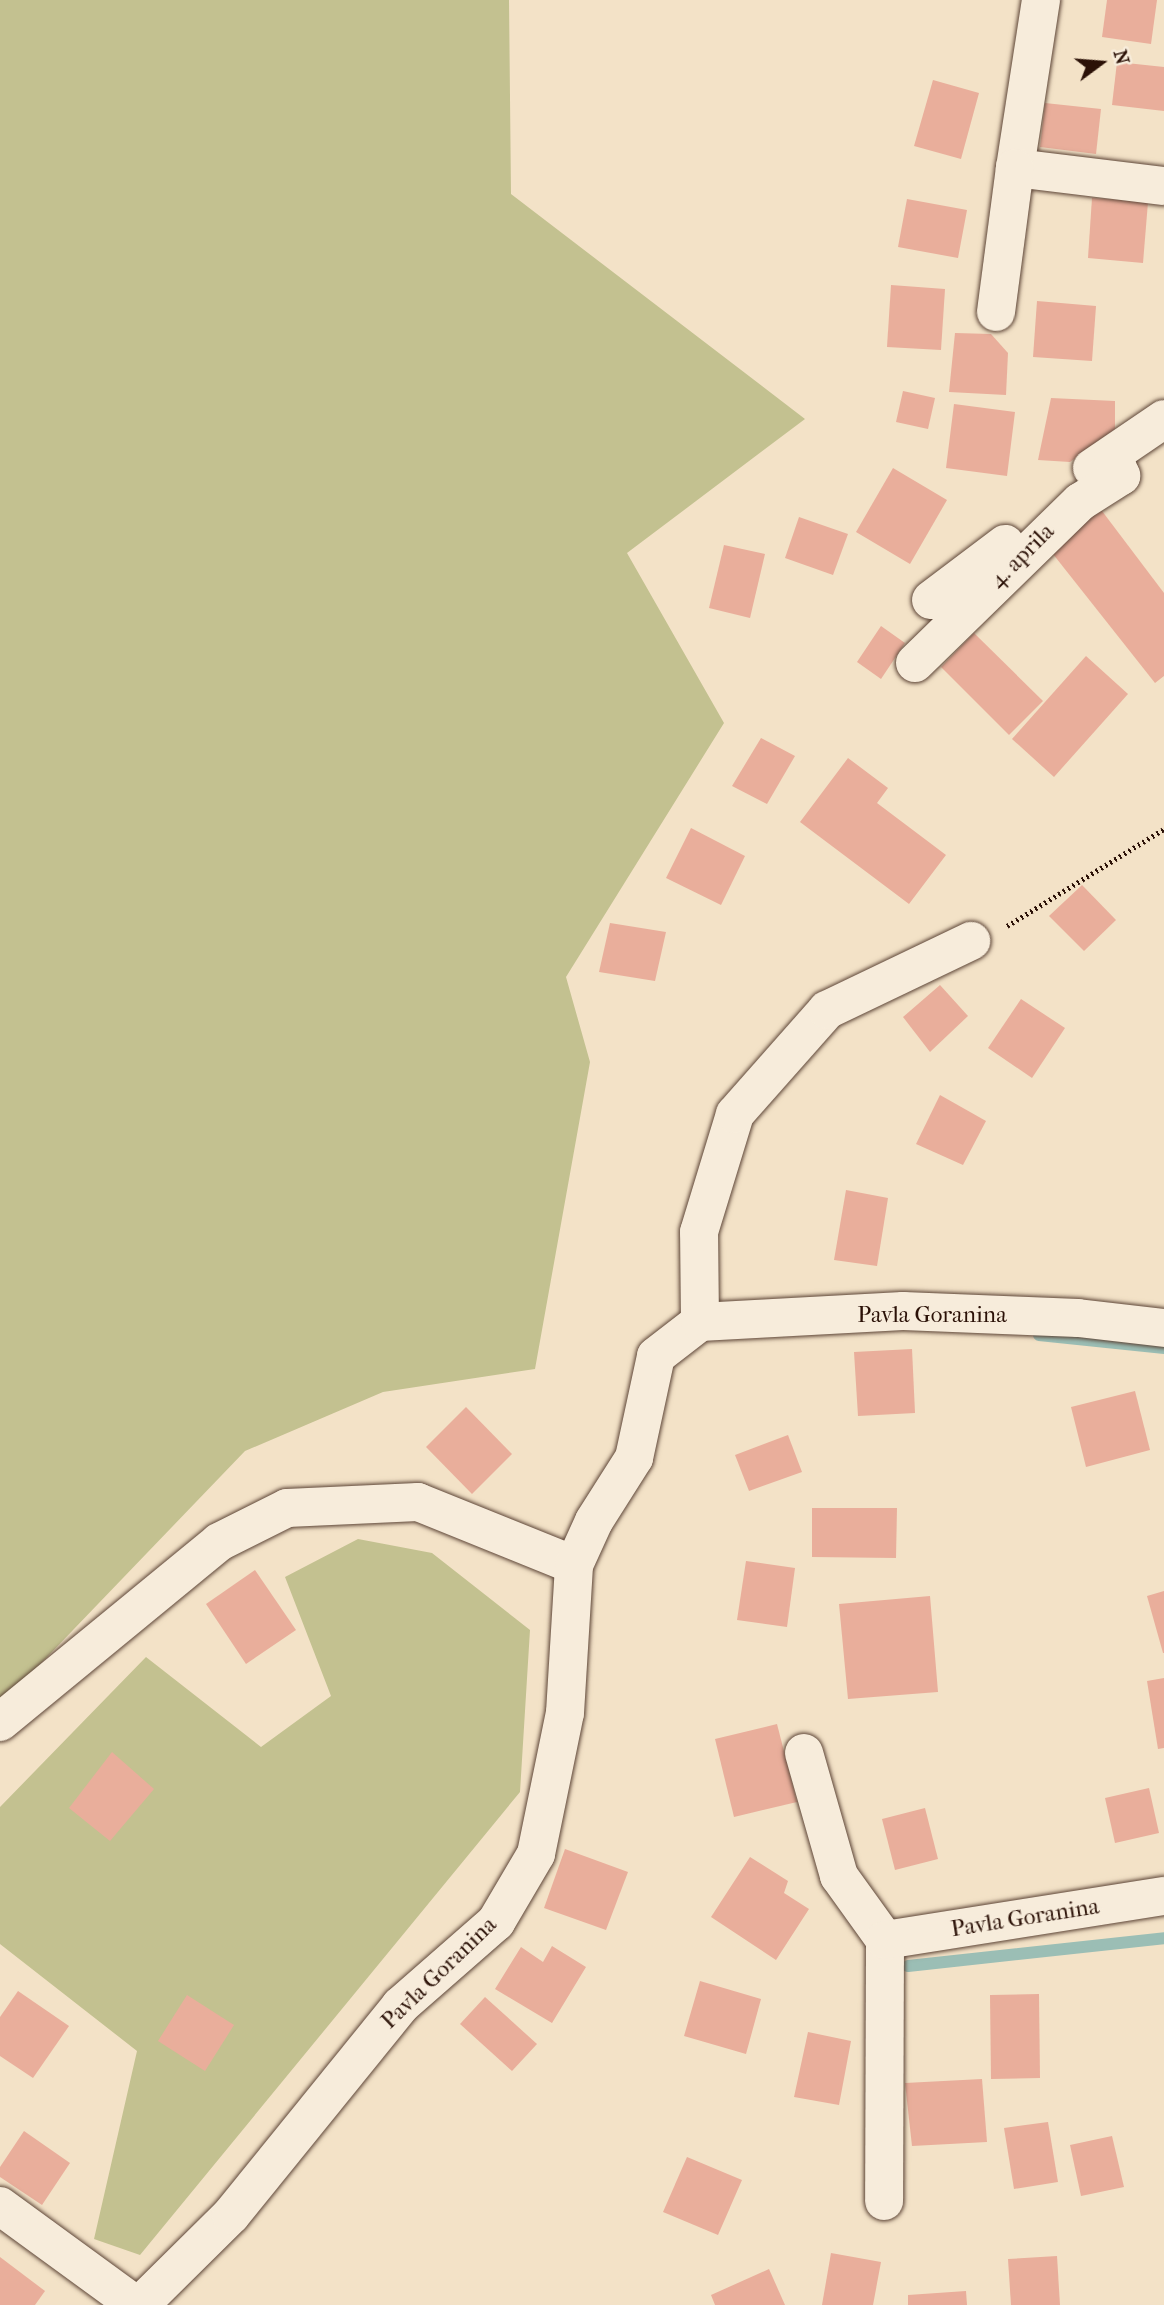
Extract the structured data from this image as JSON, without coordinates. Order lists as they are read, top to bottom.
{
  "streets": {
    "street": ["4. aprila", "Pavla Goranina"]
  },
  "north": "right"
}
